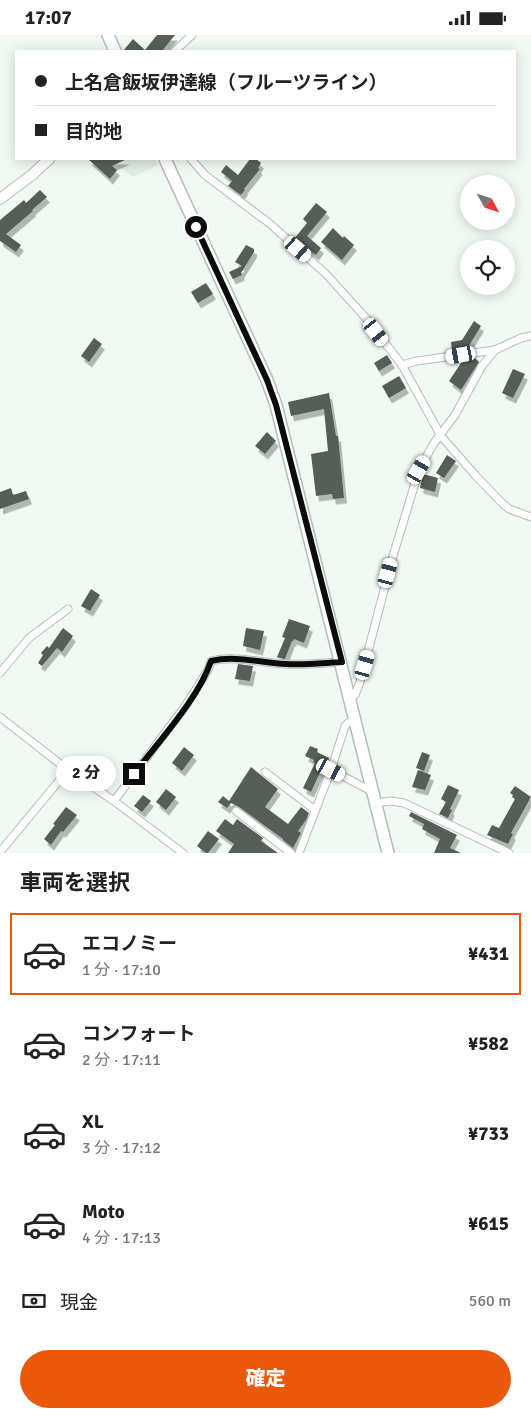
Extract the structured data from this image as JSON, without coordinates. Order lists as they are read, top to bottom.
{
  "north": "bottom right",
  "page": {
    "status": "17:07",
    "banner": ["上名倉飯坂伊達線（フルーツライン）", "目的地"],
    "bubble": "2 分",
    "heading": "車両を選択",
    "list": [
      {
        "name": "エコノミー",
        "note": "1 分 · 17:10",
        "value": "¥431"
      },
      {
        "name": "コンフォート",
        "note": "2 分 · 17:11",
        "value": "¥582"
      },
      {
        "name": "XL",
        "note": "3 分 · 17:12",
        "value": "¥733"
      },
      {
        "name": "Moto",
        "note": "4 分 · 17:13",
        "value": "¥615"
      }
    ],
    "pay": ["現金", "560 m"],
    "buttons": "確定"
  }
}
